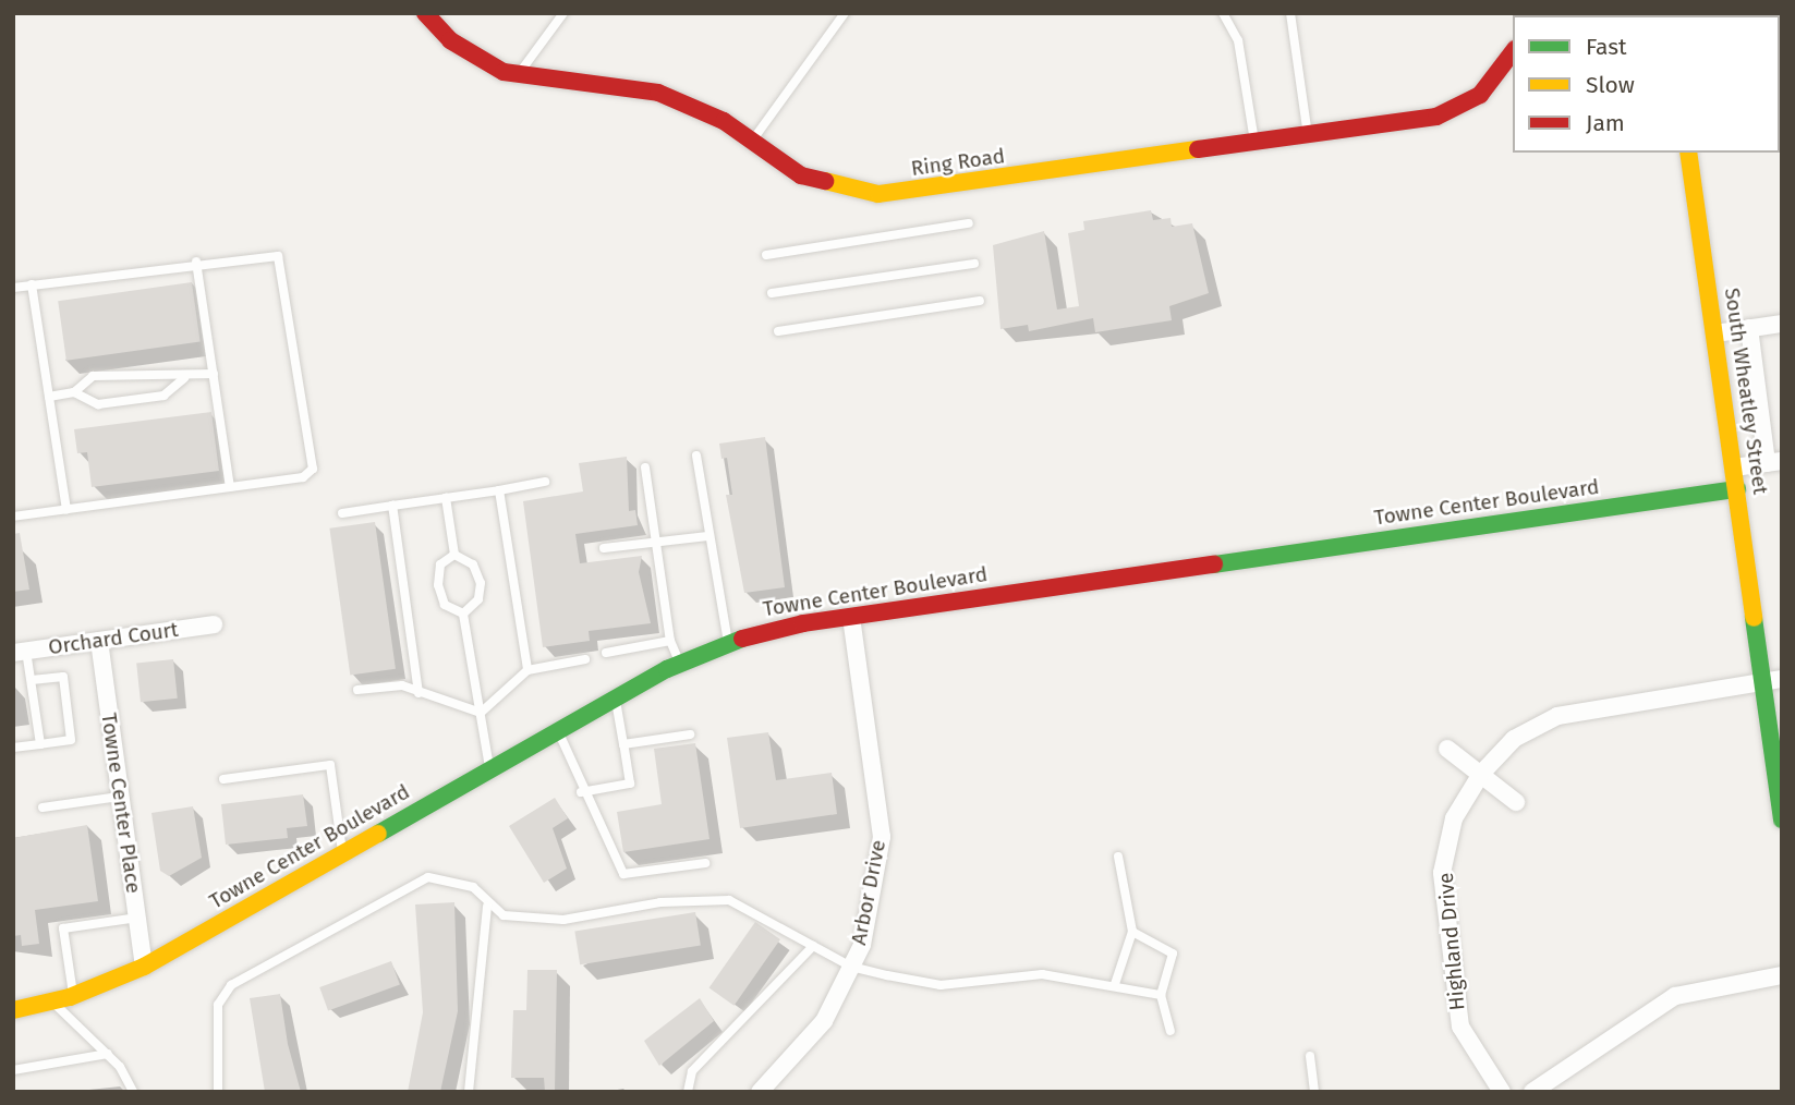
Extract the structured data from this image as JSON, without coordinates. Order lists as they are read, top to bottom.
{
  "streets": {
    "street": [
      "Ring Road",
      "South Wheatley Street",
      "Towne Center Boulevard",
      "Orchard Court",
      "Towne Center Place",
      "Arbor Drive",
      "Highland Drive"
    ]
  },
  "crossings": [
    ["South Wheatley Street", "Towne Center Boulevard"],
    ["South Wheatley Street", "Highland Drive"],
    ["Towne Center Boulevard", "Towne Center Place"],
    ["Towne Center Boulevard", "Arbor Drive"],
    ["Orchard Court", "Towne Center Place"]
  ],
  "legend": ["Fast", "Slow", "Jam"]
}
